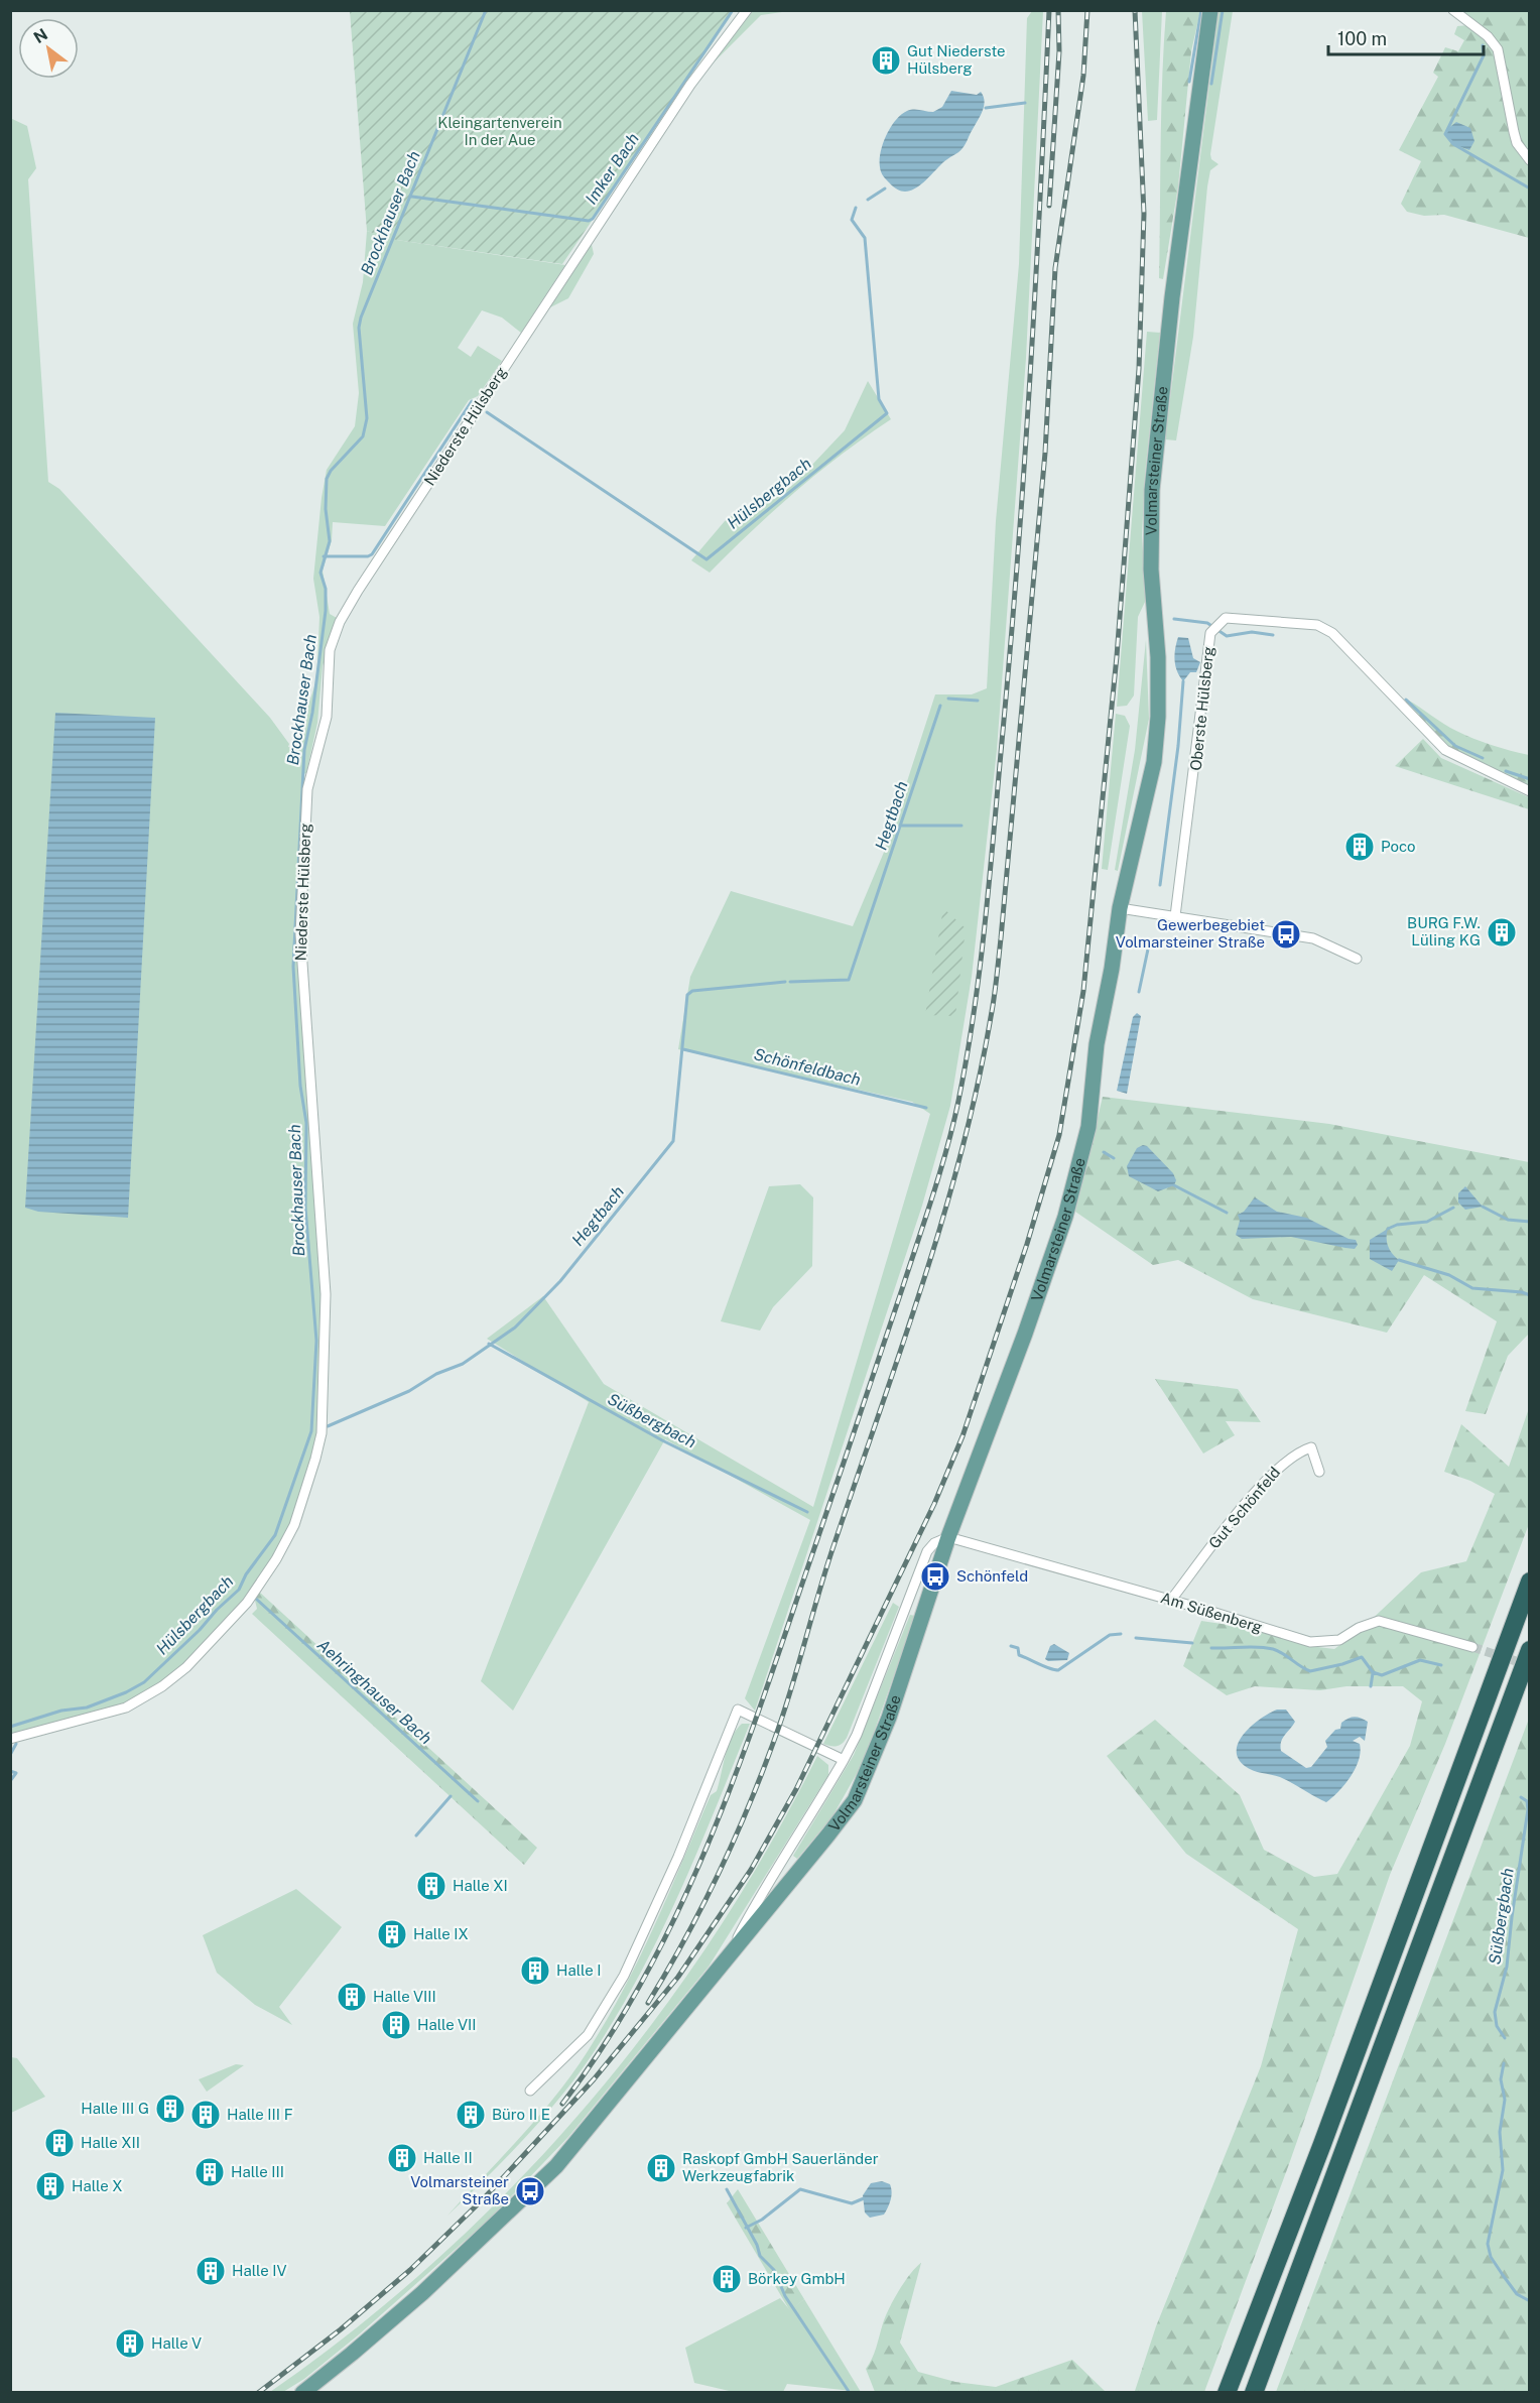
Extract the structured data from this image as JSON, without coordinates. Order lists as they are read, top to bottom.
{
  "streets": {
    "main road": ["Volmarsteiner Straße"],
    "street": [
      "Niederste Hülsberg",
      "Oberste Hülsberg",
      "Gut Schönfeld",
      "Am Süßenberg"
    ]
  },
  "crossings": [
    ["Volmarsteiner Straße", "Am Süßenberg"],
    ["Gut Schönfeld", "Am Süßenberg"]
  ],
  "water": [
    "Imker Bach",
    "Brockhauser Bach",
    "Hülsbergbach",
    "Hegtbach",
    "Schönfeldbach",
    "Süßbergbach",
    "Aehringhauser Bach"
  ],
  "parks": ["Kleingartenverein In der Aue"],
  "places": {
    "building": [
      "Gut Niederste Hülsberg",
      "Poco",
      "BURG F.W. Lüling KG",
      "Halle XI",
      "Halle IX",
      "Halle I",
      "Halle VIII",
      "Halle VII",
      "Halle III G",
      "Halle III F",
      "Büro II E",
      "Halle XII",
      "Halle II",
      "Raskopf GmbH Sauerländer Werkzeugfabrik",
      "Halle III",
      "Halle X",
      "Halle IV",
      "Börkey GmbH",
      "Halle V"
    ],
    "bus stop": ["Gewerbegebiet Volmarsteiner Straße", "Schönfeld", "Volmarsteiner Straße"]
  },
  "scale_bar": "100 m",
  "north": "top left"
}
